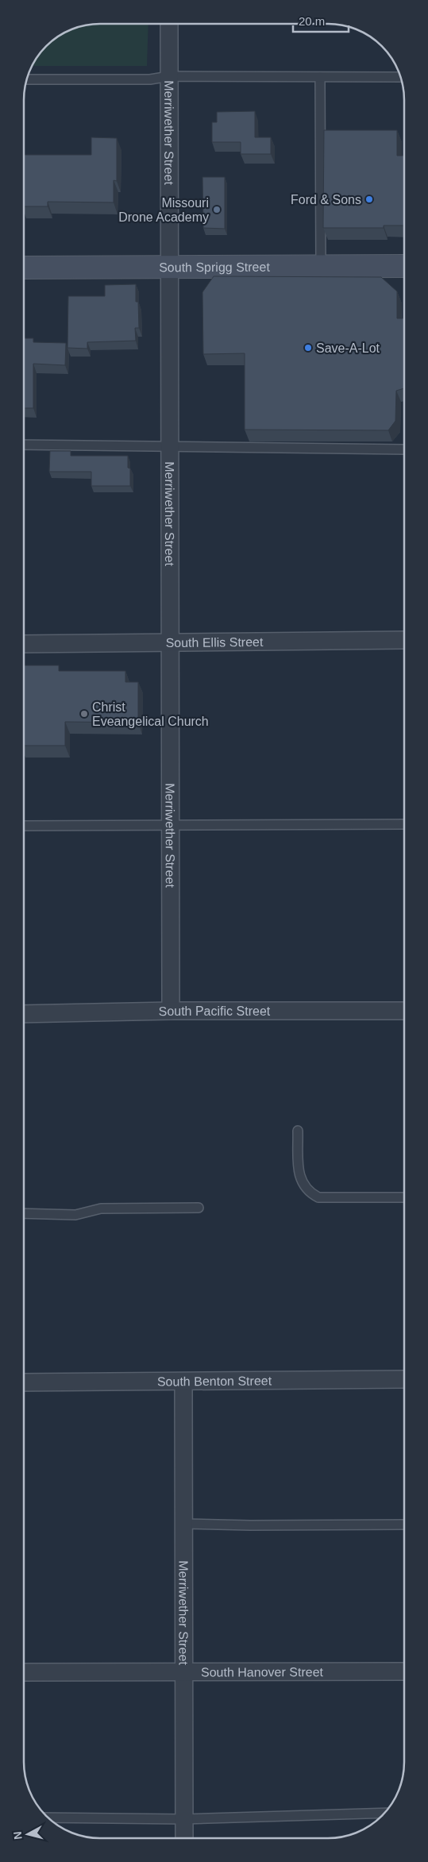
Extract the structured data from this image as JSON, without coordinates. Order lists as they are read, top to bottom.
{
  "streets": {
    "main road": ["South Sprigg Street"],
    "street": [
      "Merriwether Street",
      "South Ellis Street",
      "South Pacific Street",
      "South Benton Street",
      "South Hanover Street"
    ]
  },
  "crossings": [
    ["Merriwether Street", "South Sprigg Street"],
    ["Merriwether Street", "South Ellis Street"],
    ["Merriwether Street", "South Pacific Street"],
    ["Merriwether Street", "South Benton Street"],
    ["Merriwether Street", "South Hanover Street"]
  ],
  "places": [
    "Ford & Sons",
    "Missouri Drone Academy",
    "Save-A-Lot",
    "Christ Eveangelical Church"
  ],
  "scale_bar": "20 m",
  "north": "left"
}
